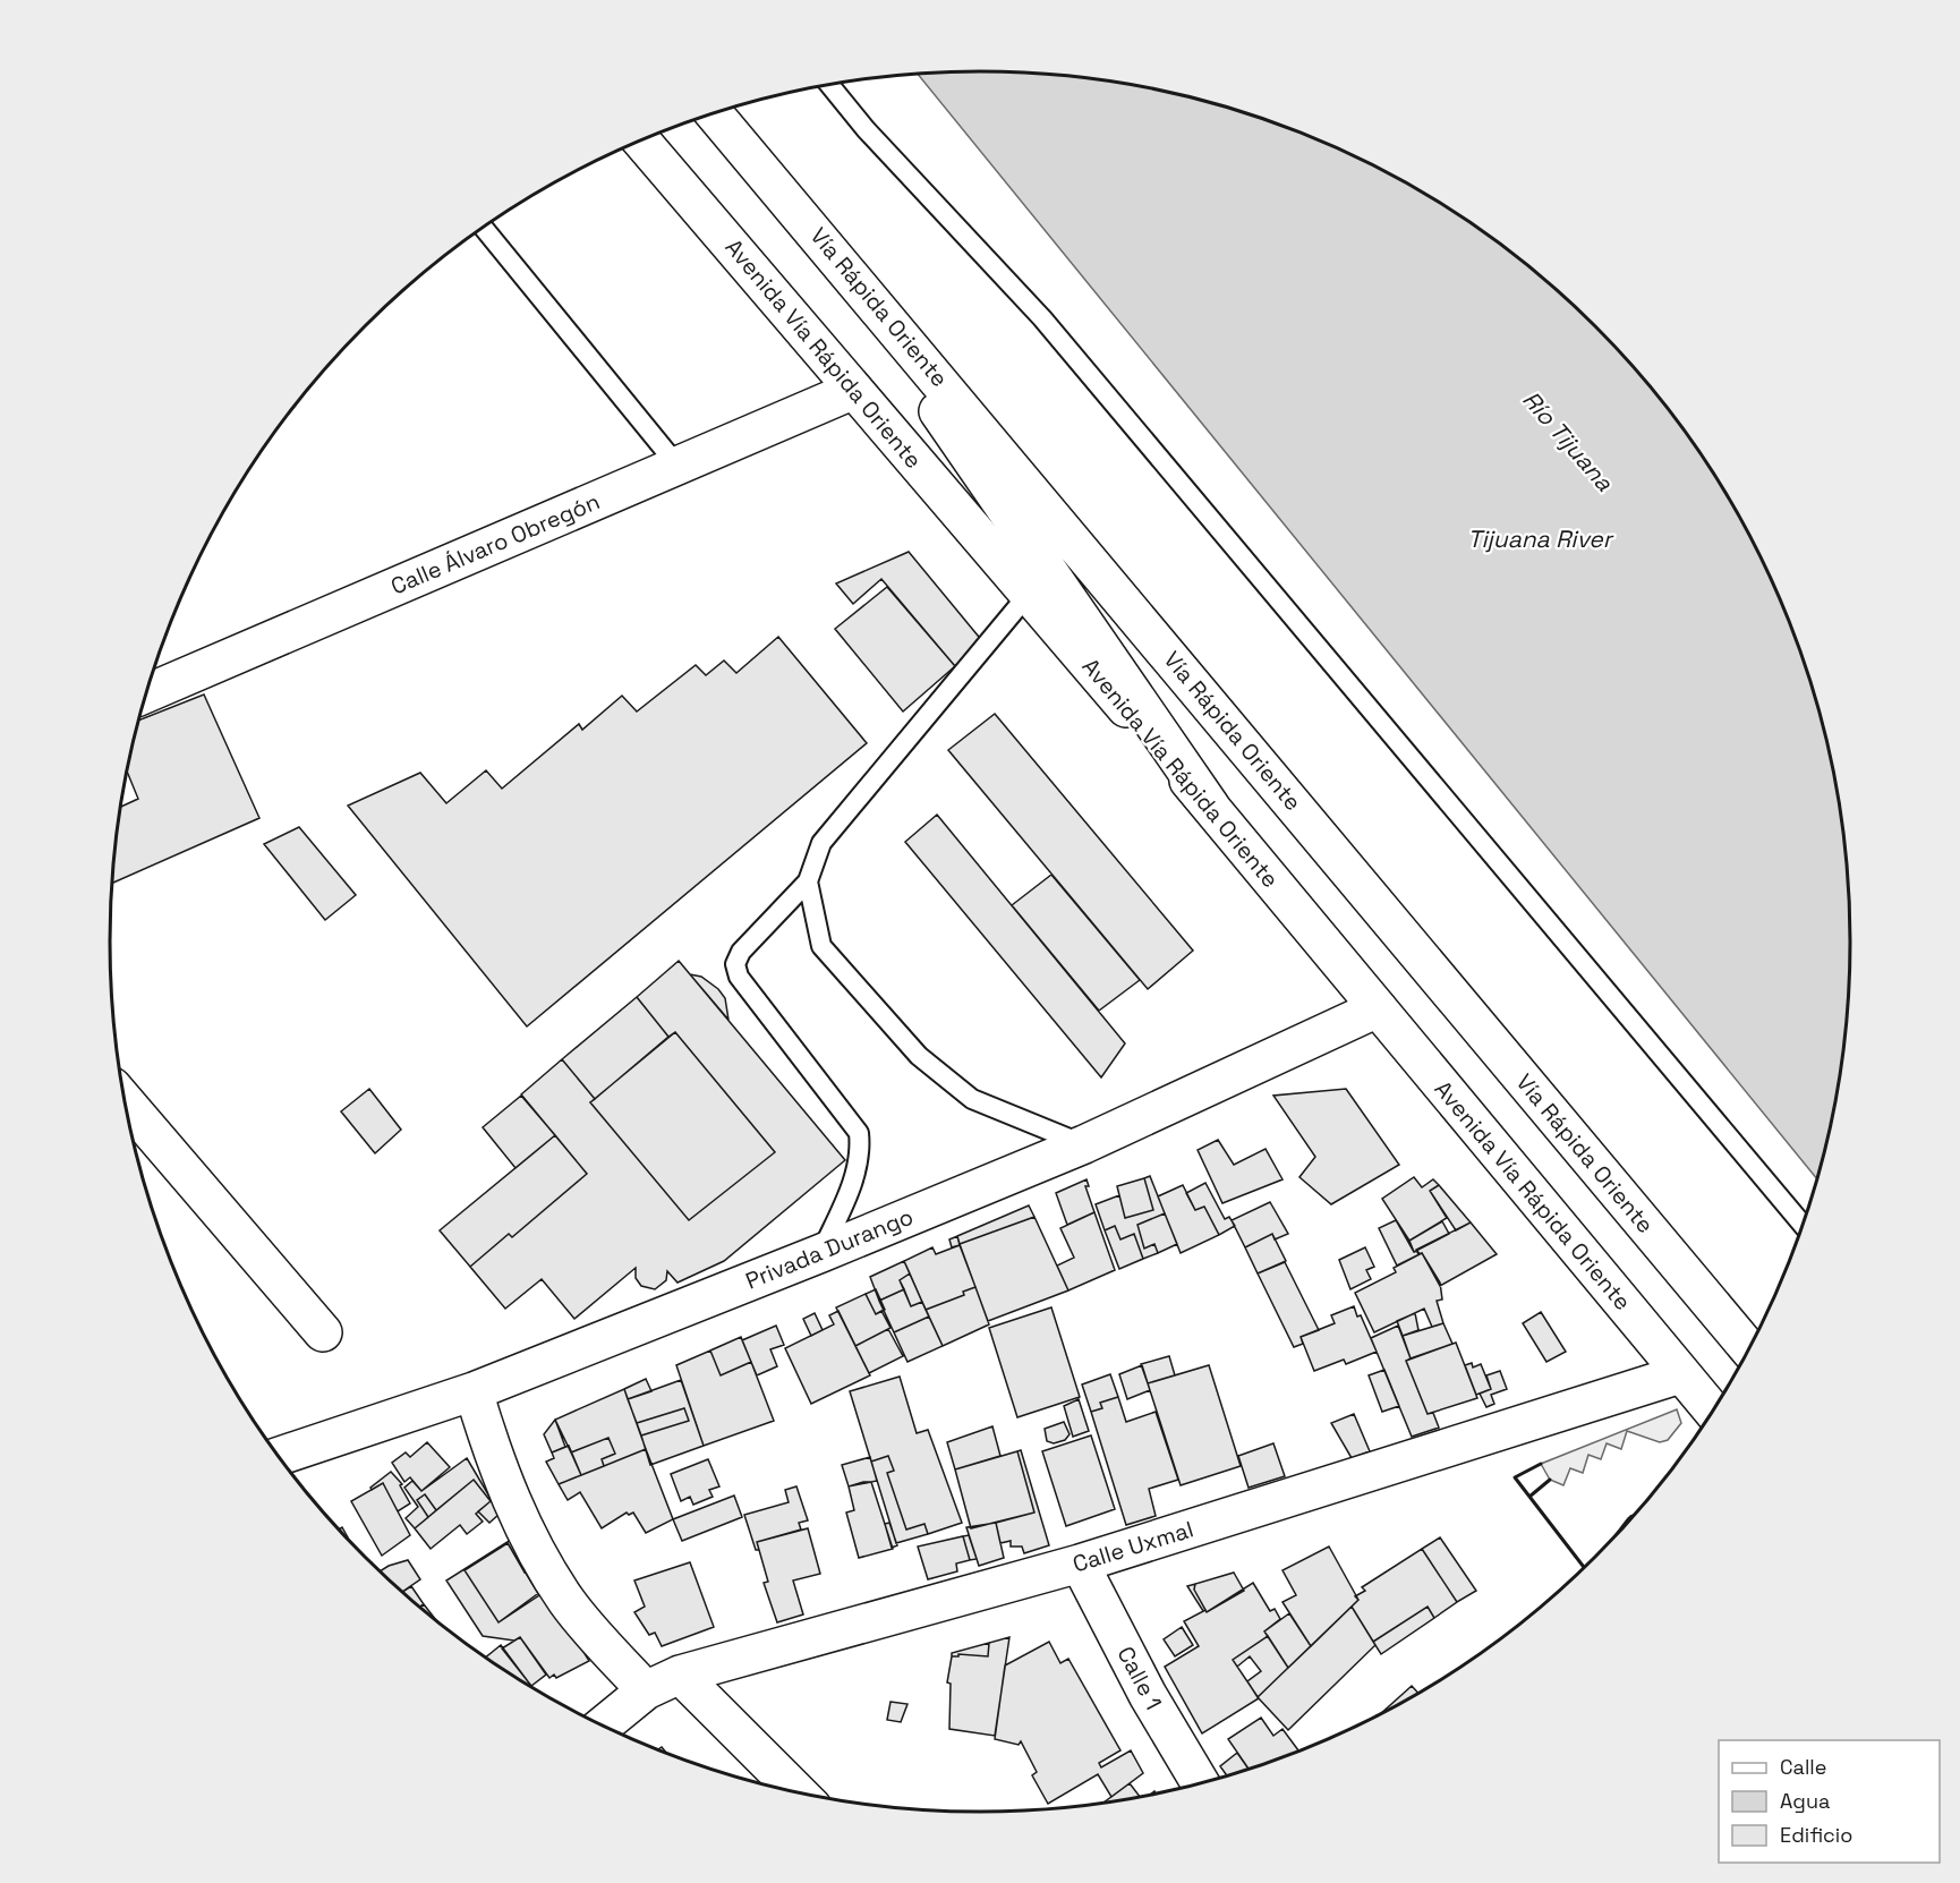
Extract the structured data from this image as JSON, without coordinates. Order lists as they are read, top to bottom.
{
  "streets": {
    "main road": [
      "Vía Rápida Oriente",
      "Avenida Vía Rápida Oriente",
      "Calle Álvaro Obregón",
      "Privada Durango",
      "Calle Uxmal",
      "Calle 1"
    ]
  },
  "crossings": [
    ["Avenida Vía Rápida Oriente", "Calle Álvaro Obregón"],
    ["Avenida Vía Rápida Oriente", "Privada Durango"],
    ["Avenida Vía Rápida Oriente", "Calle Uxmal"],
    ["Calle Uxmal", "Calle 1"]
  ],
  "water": ["Río Tijuana", "Tijuana River"],
  "legend": ["Calle", "Agua", "Edificio"]
}
